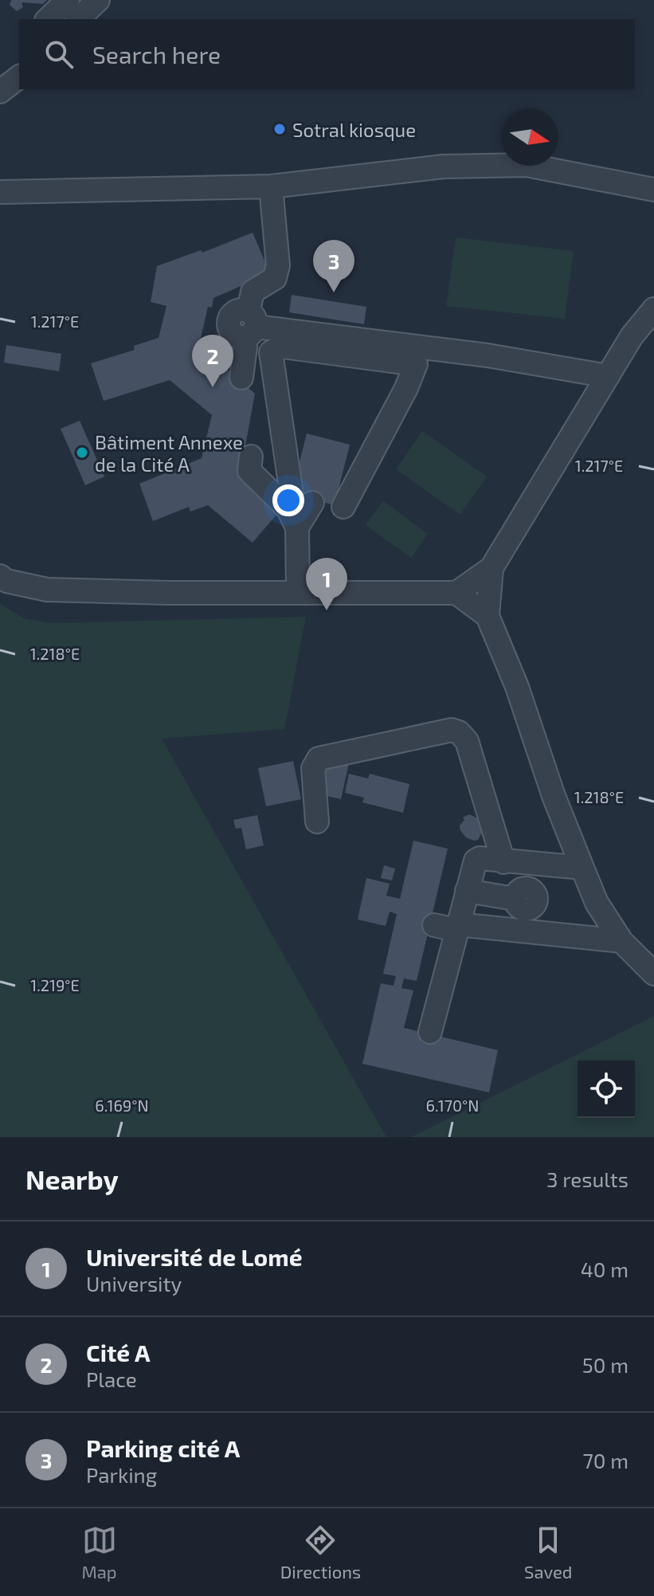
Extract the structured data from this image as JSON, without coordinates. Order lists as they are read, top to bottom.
{
  "places": ["Sotral kiosque", "Bâtiment Annexe de la Cité A"],
  "north": "right",
  "page": {
    "search": "Search here",
    "pins": ["3", "2", "1"],
    "heading": ["Nearby", "3 results"],
    "list": [
      {
        "mark": "1",
        "name": "Université de Lomé",
        "note": "University",
        "value": "40 m"
      },
      {
        "mark": "2",
        "name": "Cité A",
        "note": "Place",
        "value": "50 m"
      },
      {
        "mark": "3",
        "name": "Parking cité A",
        "note": "Parking",
        "value": "70 m"
      }
    ],
    "nav": ["Map", "Directions", "Saved"]
  },
  "coordinates": [
    "1.217°E",
    "1.218°E",
    "1.219°E",
    "6.169°N",
    "6.170°N"
  ]
}
